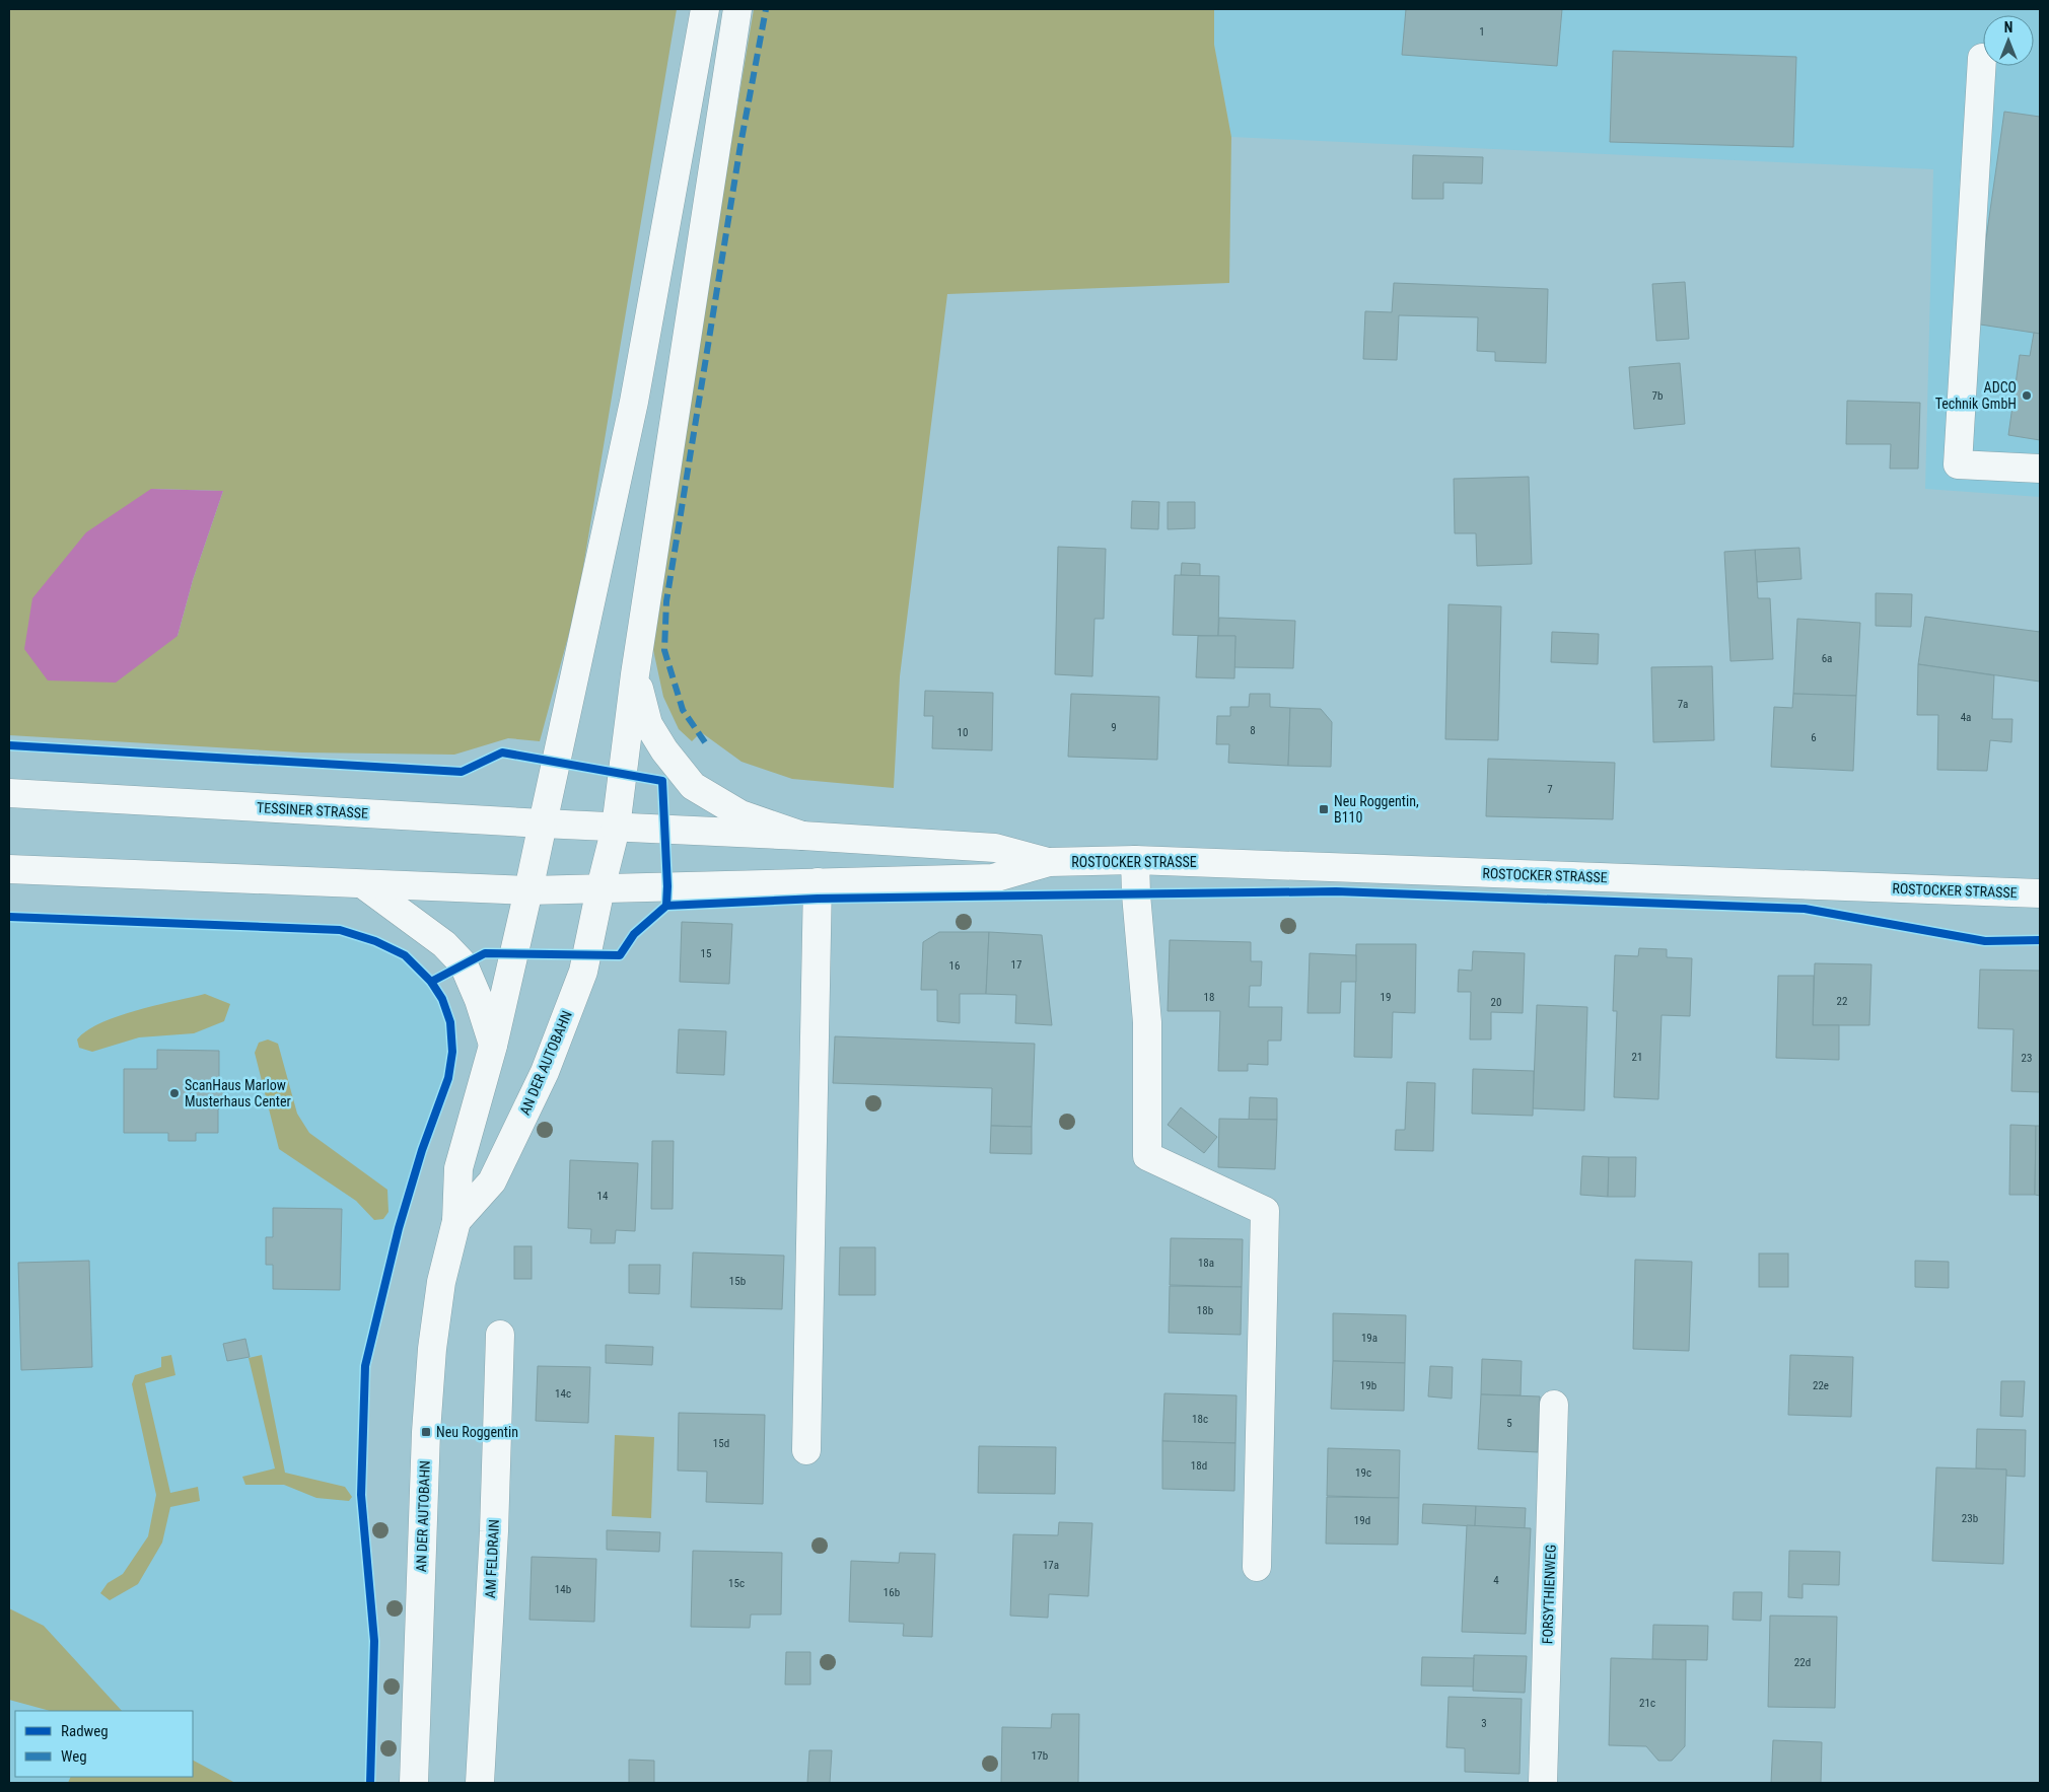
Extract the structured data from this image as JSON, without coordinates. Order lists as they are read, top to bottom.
{
  "streets": {
    "main road": [
      "TESSINER STRASSE",
      "ROSTOCKER STRASSE",
      "AN DER AUTOBAHN",
      "AM FELDRAIN",
      "FORSYTHIENWEG"
    ]
  },
  "crossings": [
    ["TESSINER STRASSE", "ROSTOCKER STRASSE"],
    ["TESSINER STRASSE", "AN DER AUTOBAHN"],
    ["ROSTOCKER STRASSE", "AN DER AUTOBAHN"]
  ],
  "places": {
    "other": ["ADCO Technik GmbH", "ScanHaus Marlow Musterhaus Center"],
    "transit": ["Neu Roggentin, B110", "Neu Roggentin"]
  },
  "house_numbers": [
    "1",
    "7b",
    "6a",
    "7a",
    "4a",
    "9",
    "8",
    "10",
    "6",
    "7",
    "15",
    "17",
    "16",
    "18",
    "19",
    "22",
    "20",
    "21",
    "23",
    "14",
    "18a",
    "15b",
    "18b",
    "19a",
    "19b",
    "22e",
    "14c",
    "18c",
    "5",
    "15d",
    "18d",
    "19c",
    "23b",
    "19d",
    "17a",
    "4",
    "15c",
    "14b",
    "16b",
    "22d",
    "21c",
    "3",
    "17b"
  ],
  "legend": ["Radweg", "Weg"],
  "north": "top"
}
